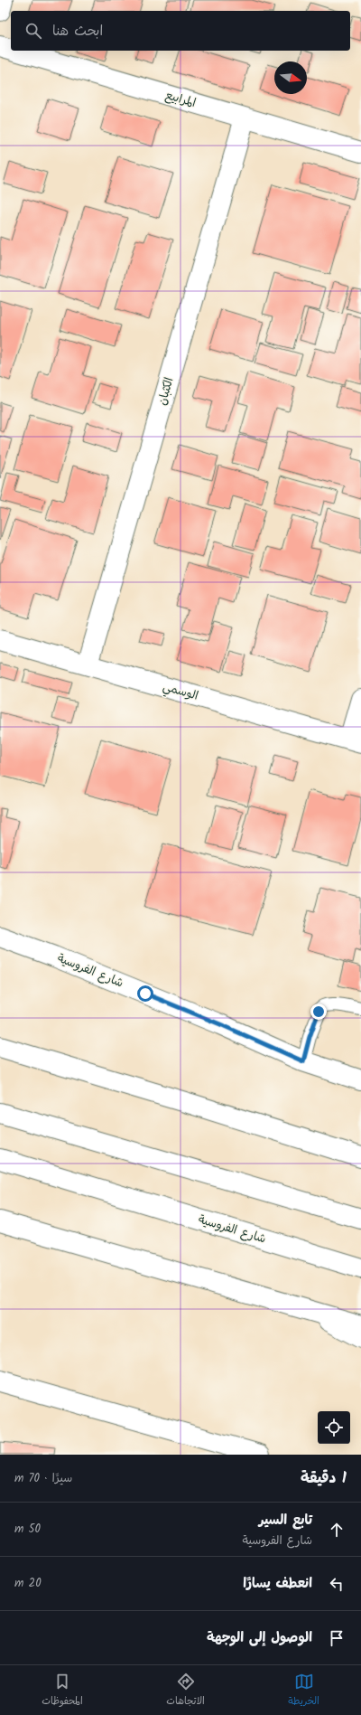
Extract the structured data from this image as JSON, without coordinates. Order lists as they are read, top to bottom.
{
  "streets": {
    "main road": [
      "المرابيع",
      "الكثبان",
      "الوسمي",
      "شارع الفروسية"
    ]
  },
  "crossings": [
    ["المرابيع", "الكثبان"],
    ["الكثبان", "الوسمي"]
  ],
  "north": "right",
  "page": {
    "search": "ابحث هنا",
    "heading": ["1 دقيقة", "سيرًا · 70 m"],
    "list": [
      ["تابع السير", "شارع الفروسية", "50 m"],
      ["انعطف يسارًا", "20 m"],
      "الوصول إلى الوجهة"
    ],
    "nav": ["الخريطة", "الاتجاهات", "المحفوظات"]
  }
}
